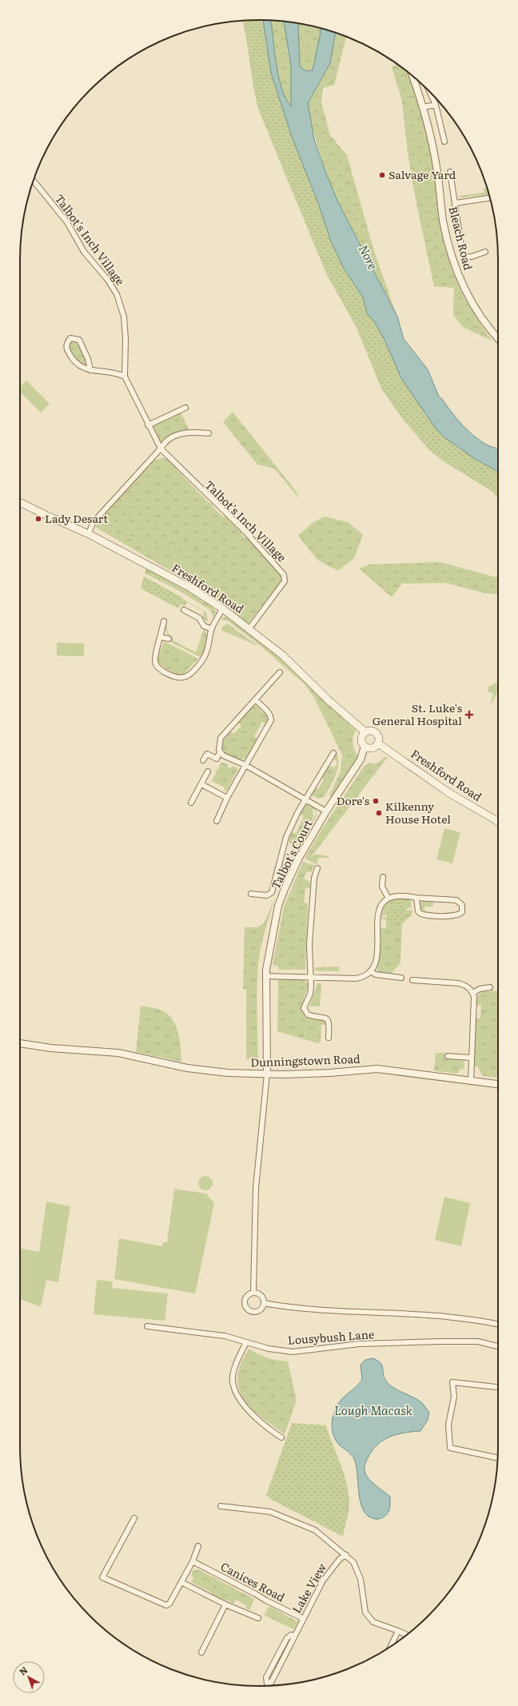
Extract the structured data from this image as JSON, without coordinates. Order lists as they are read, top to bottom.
{
  "streets": {
    "main road": ["Freshford Road"],
    "street": [
      "Bleach Road",
      "Talbot's Inch Village",
      "Talbot's Court",
      "Dunningstown Road",
      "Lousybush Lane",
      "Canices Road",
      "Lake View"
    ]
  },
  "crossings": [
    ["Talbot's Inch Village", "Freshford Road"],
    ["Freshford Road", "Talbot's Court"],
    ["Talbot's Court", "Dunningstown Road"],
    ["Canices Road", "Lake View"]
  ],
  "water": ["Nore", "Lough Macask"],
  "places": {
    "other": [
      "Salvage Yard",
      "Lady Desart",
      "Dore's",
      "Kilkenny House Hotel"
    ],
    "health": ["St. Luke's General Hospital"]
  },
  "north": "top left"
}
